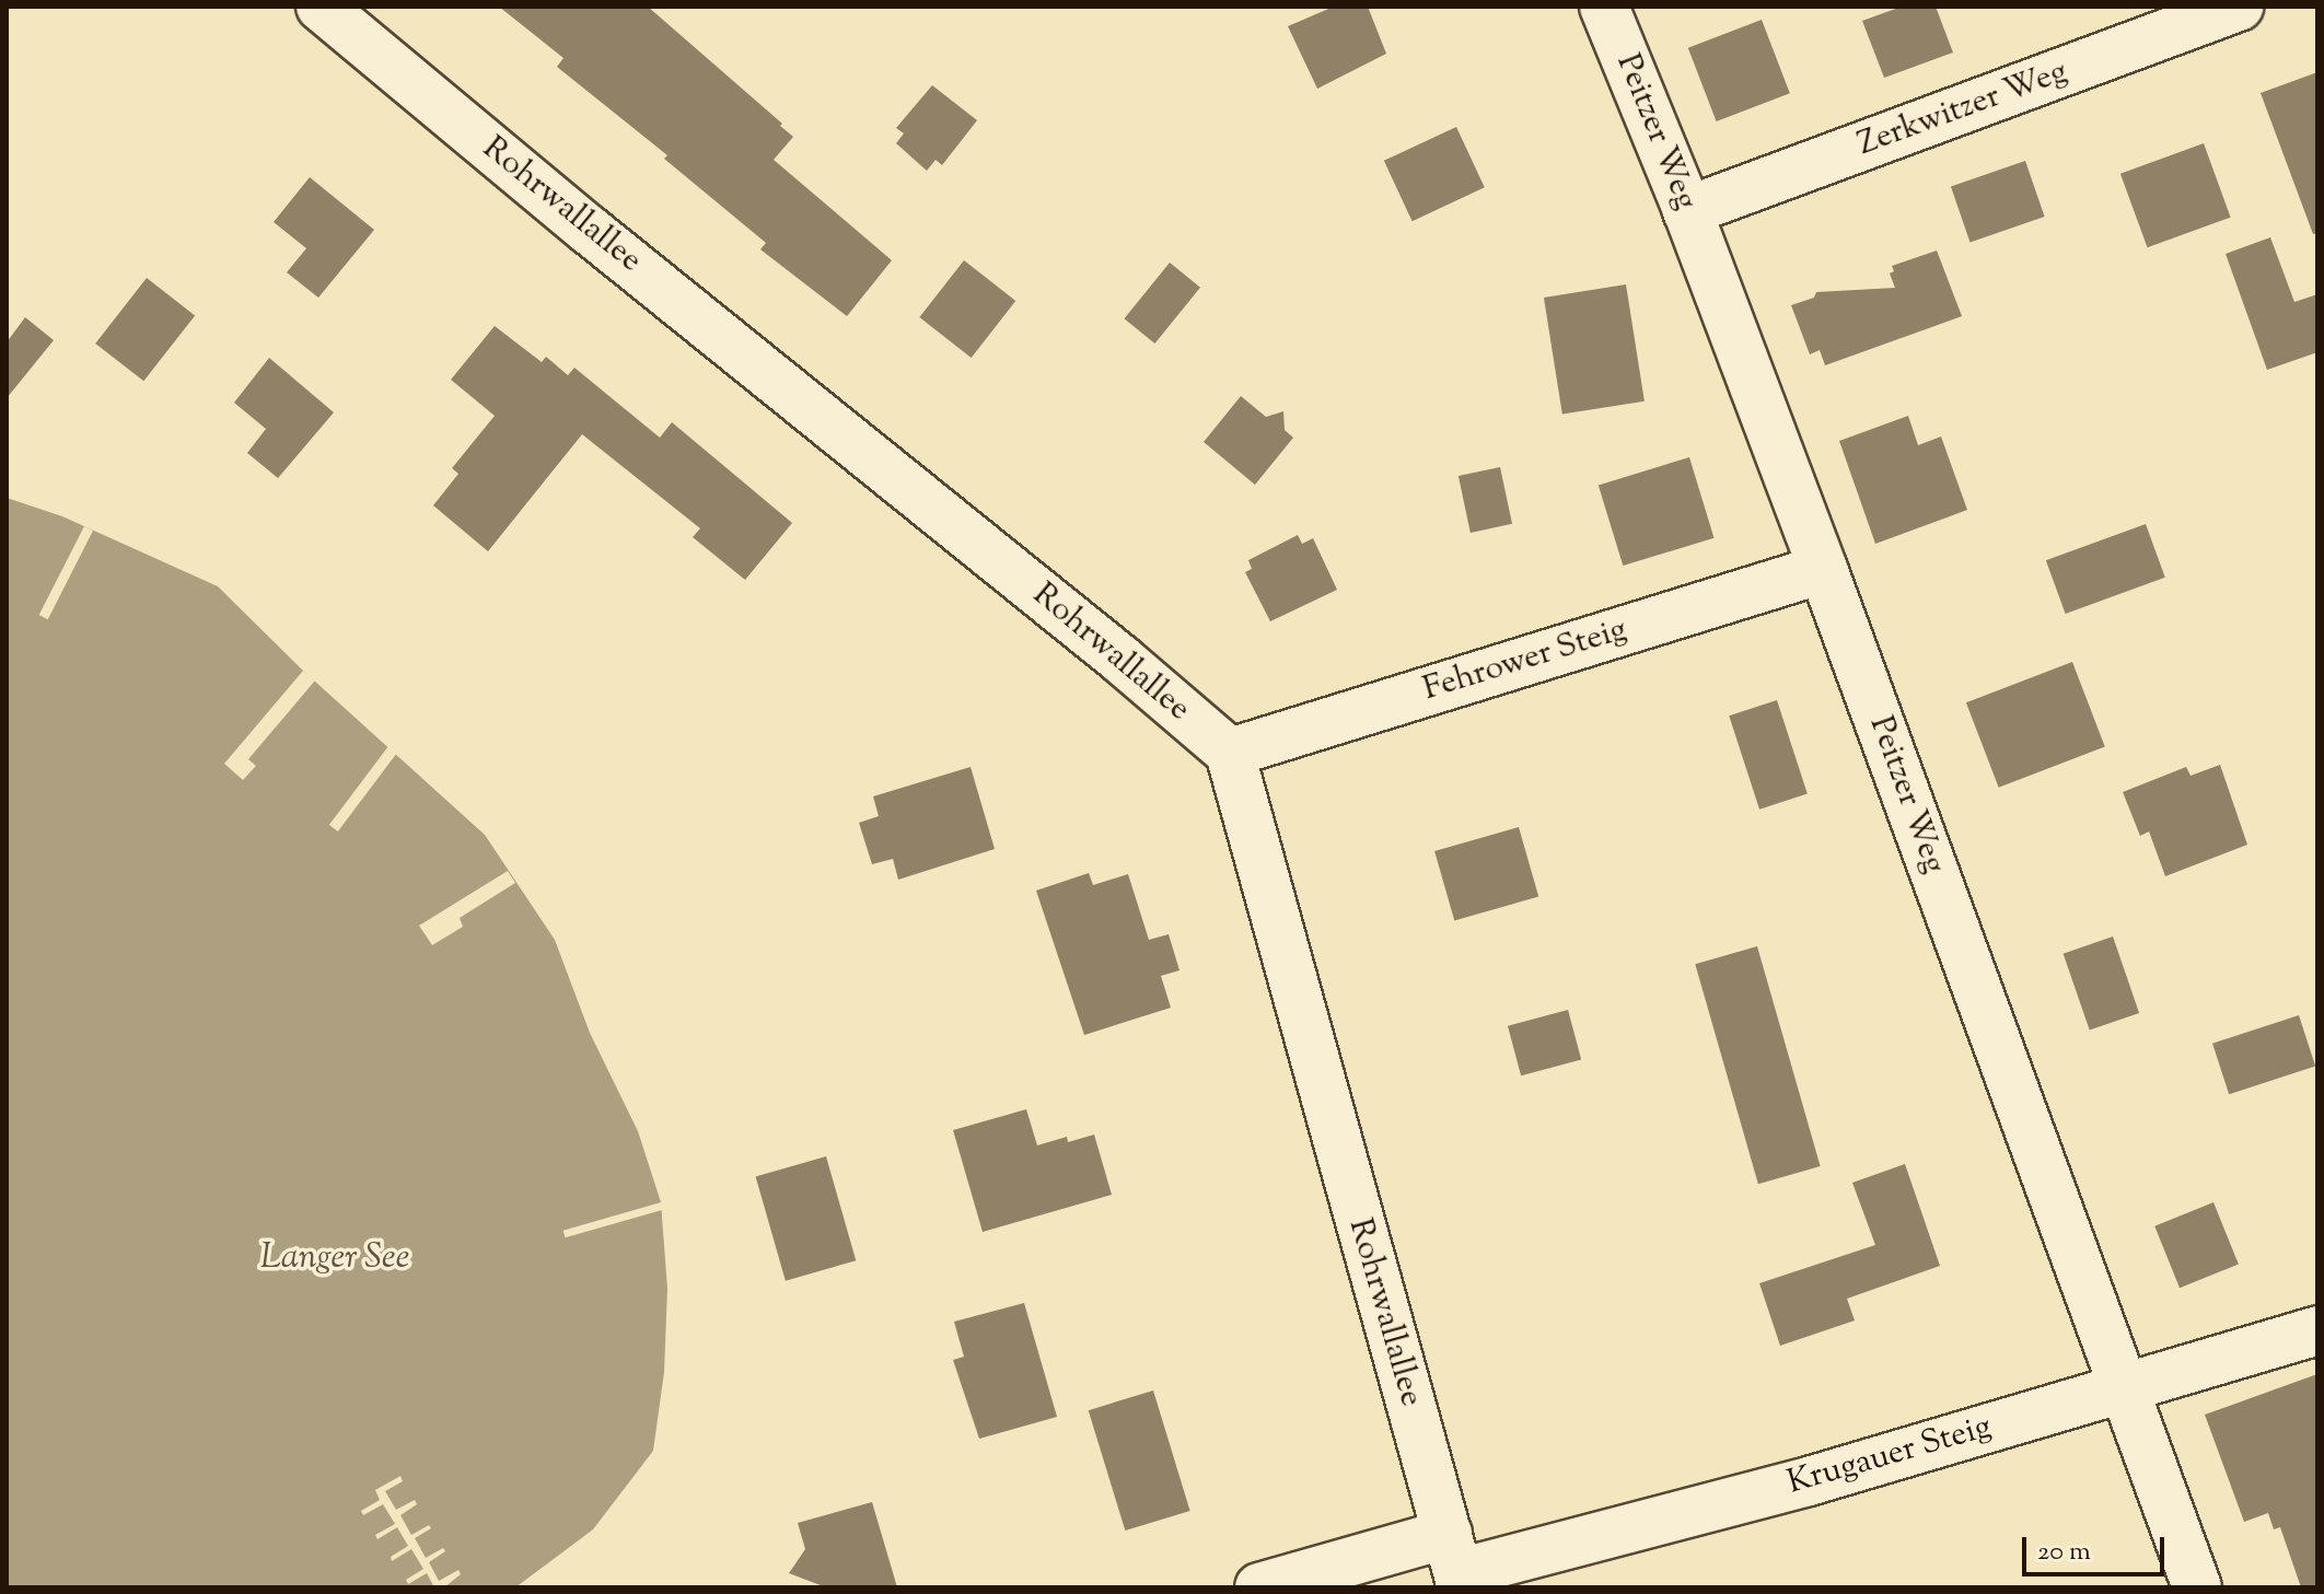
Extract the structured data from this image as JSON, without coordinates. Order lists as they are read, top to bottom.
{
  "streets": {
    "street": [
      "Zerkwitzer Weg",
      "Peitzer Weg",
      "Rohrwallallee",
      "Fehrower Steig",
      "Krugauer Steig"
    ]
  },
  "crossings": [
    ["Zerkwitzer Weg", "Peitzer Weg"],
    ["Peitzer Weg", "Fehrower Steig"],
    ["Peitzer Weg", "Krugauer Steig"],
    ["Rohrwallallee", "Fehrower Steig"],
    ["Rohrwallallee", "Krugauer Steig"]
  ],
  "water": ["Langer See"],
  "scale_bar": "20 m"
}
